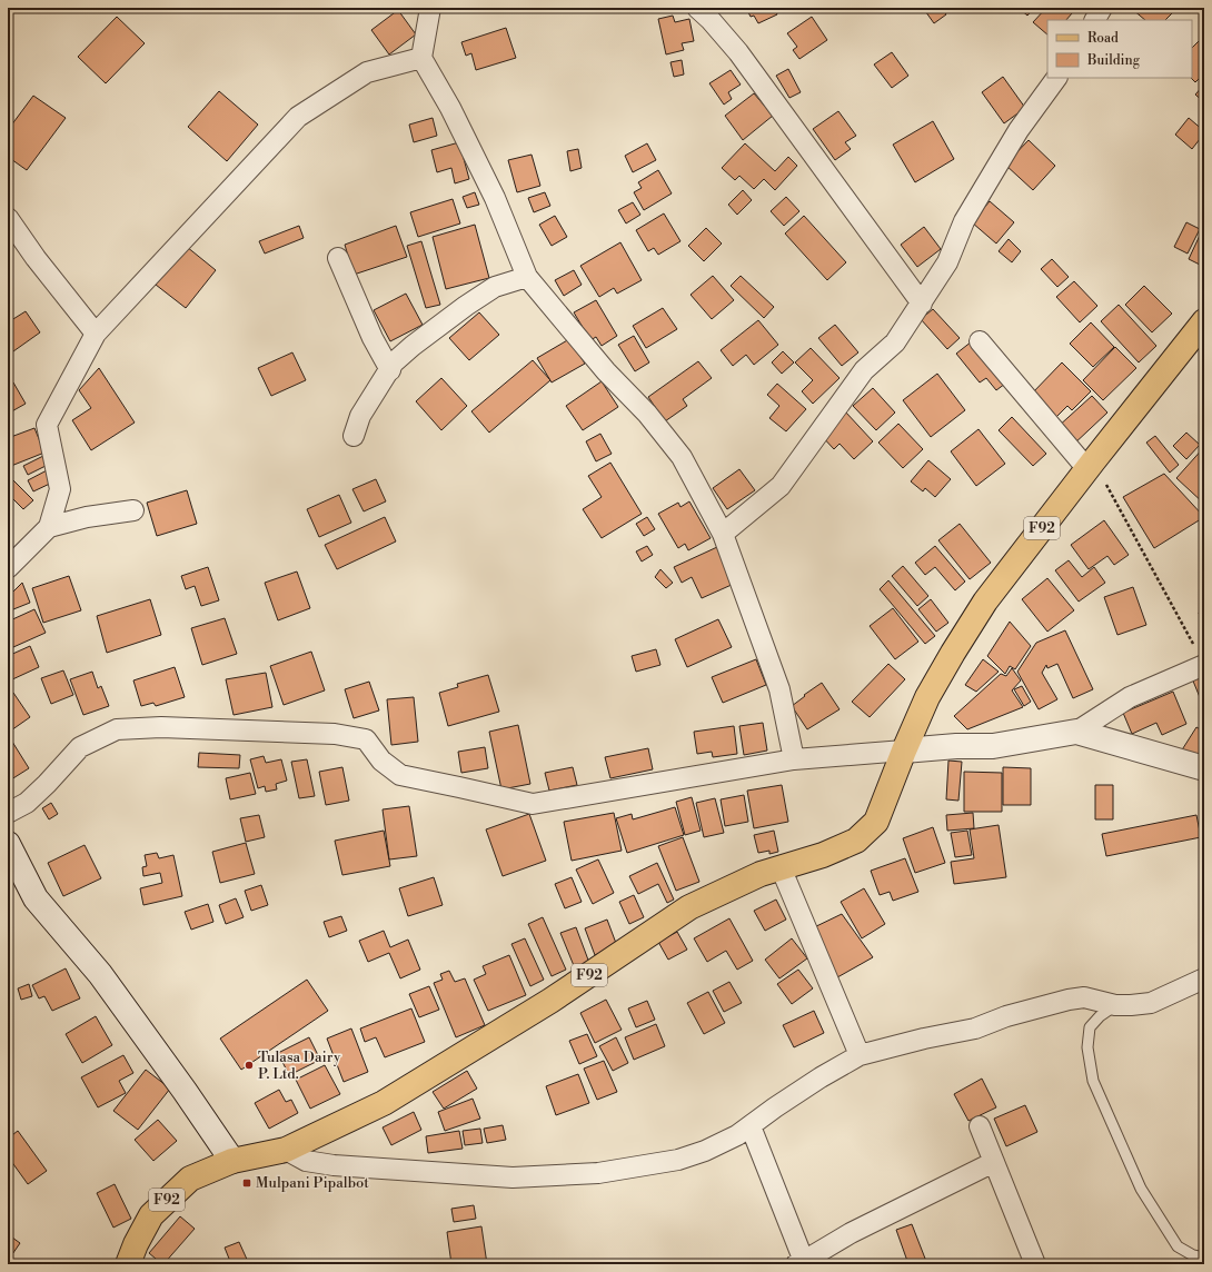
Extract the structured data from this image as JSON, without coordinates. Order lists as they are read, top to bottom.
{
  "streets": {
    "main road": ["F92"]
  },
  "places": {
    "other": ["Tulasa Dairy P. Ltd."],
    "transit": ["Mulpani Pipalbot"]
  },
  "legend": ["Road", "Building"]
}
